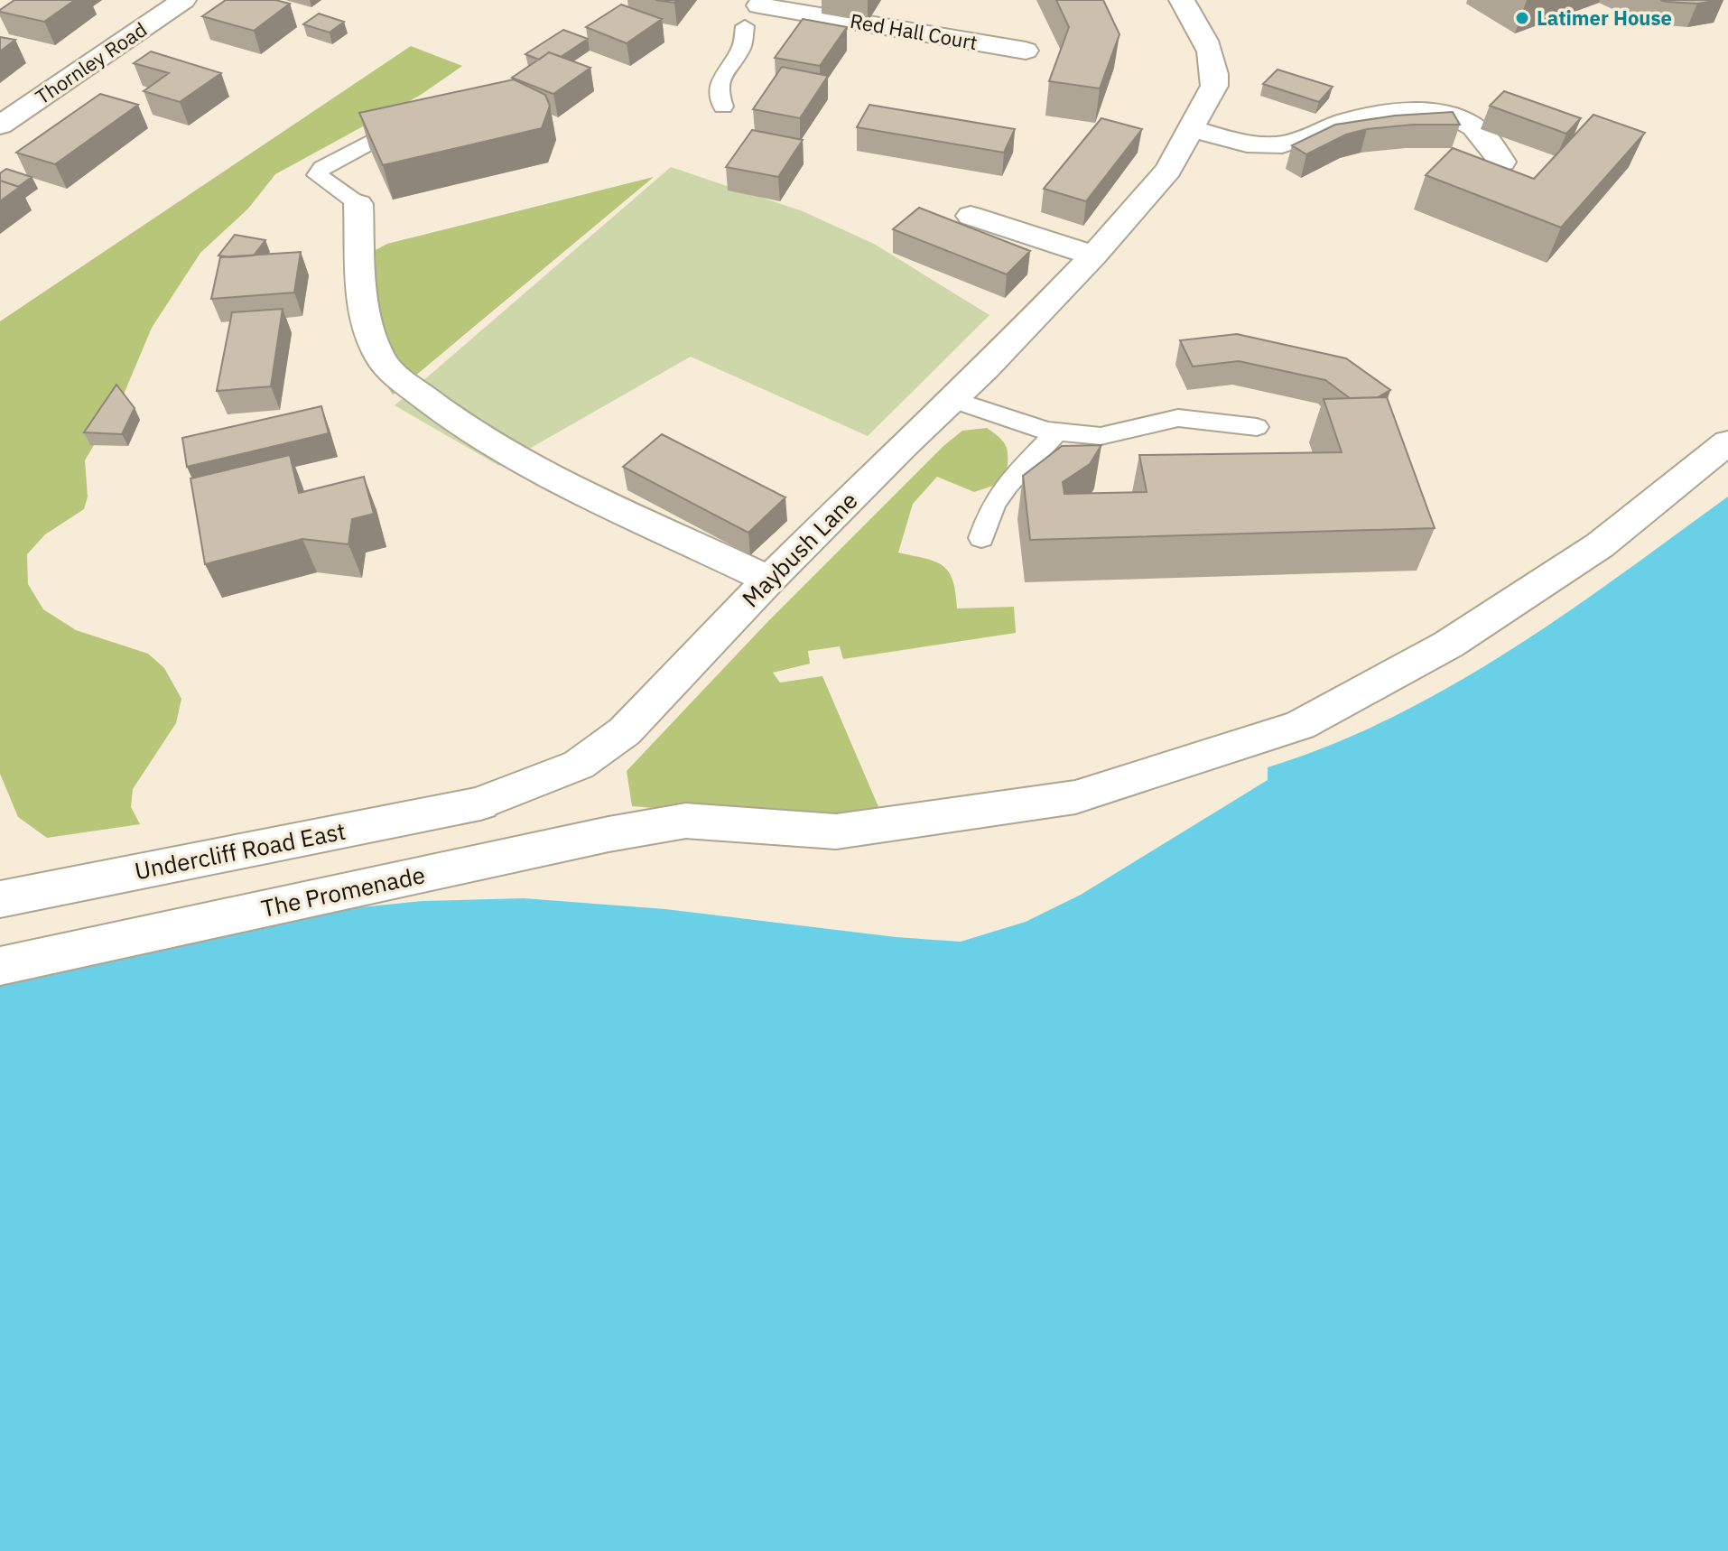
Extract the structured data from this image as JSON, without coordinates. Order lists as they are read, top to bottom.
{
  "streets": {
    "street": [
      "Red Hall Court",
      "Thornley Road",
      "Maybush Lane",
      "Undercliff Road East",
      "The Promenade"
    ]
  },
  "crossings": [
    ["Maybush Lane", "Undercliff Road East"]
  ],
  "places": ["Latimer House"]
}
